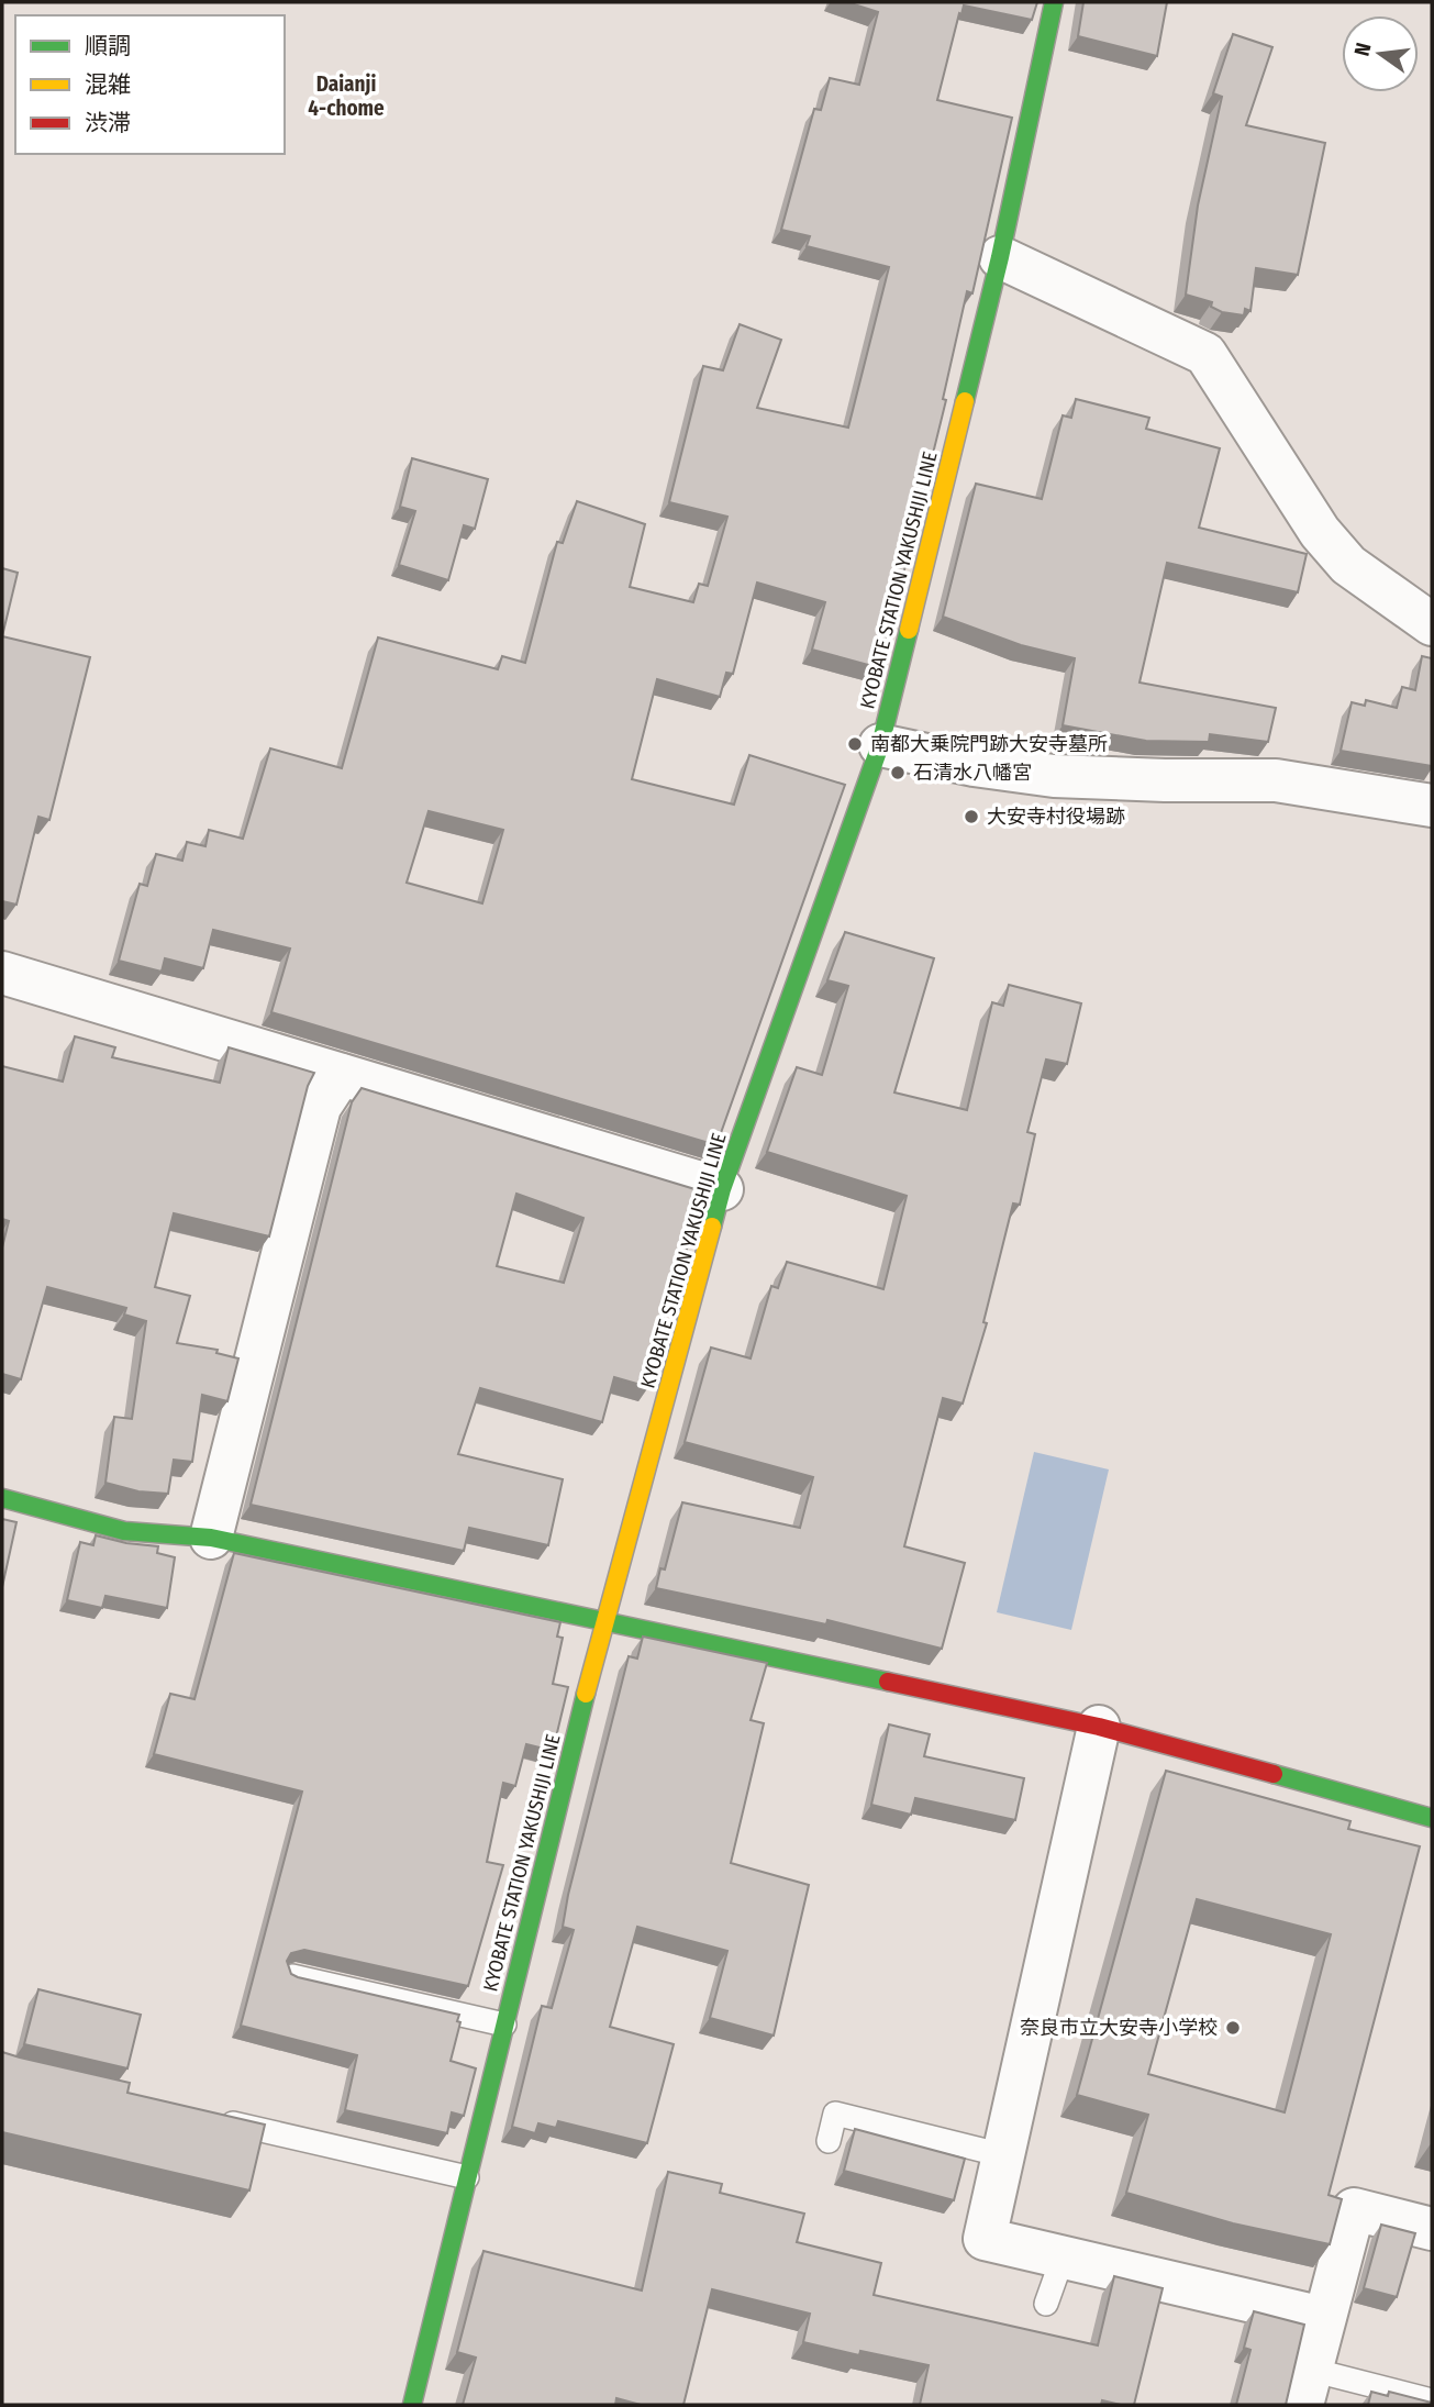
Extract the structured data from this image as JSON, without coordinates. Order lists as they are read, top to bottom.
{
  "streets": {
    "main road": ["KYOBATE STATION YAKUSHIJI LINE"]
  },
  "districts": ["Daianji 4-chome"],
  "places": [
    "南都大乗院門跡大安寺墓所",
    "石清水八幡宮",
    "大安寺村役場跡",
    "奈良市立大安寺小学校"
  ],
  "legend": ["順調", "混雑", "渋滞"],
  "north": "left"
}
